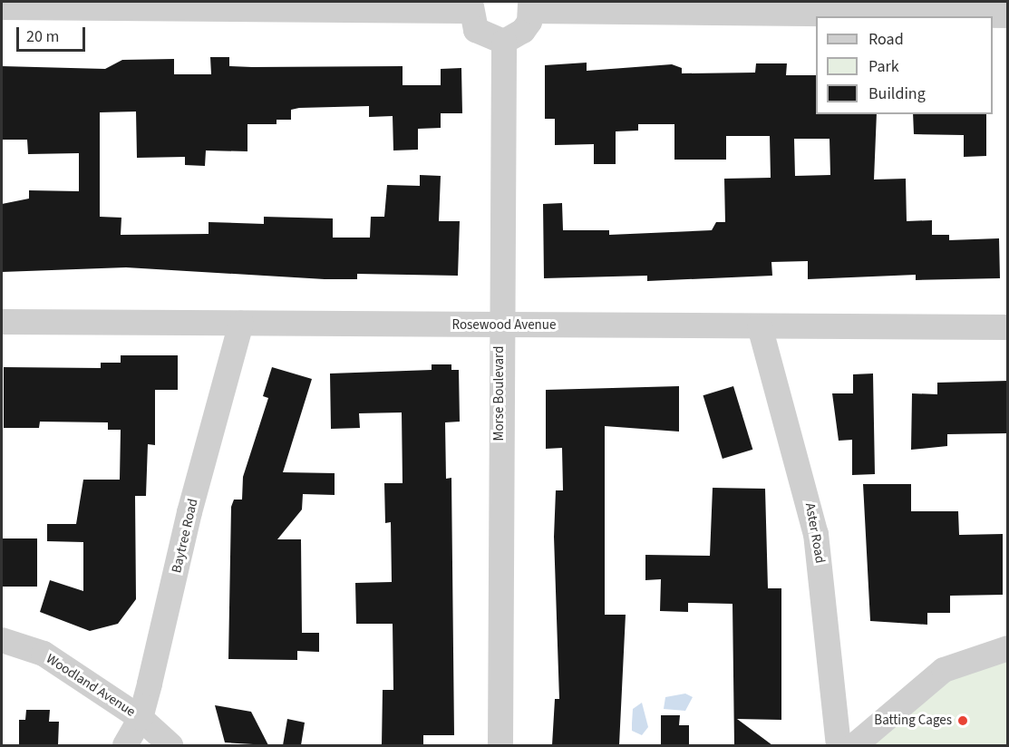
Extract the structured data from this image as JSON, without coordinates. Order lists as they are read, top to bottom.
{
  "streets": {
    "street": [
      "Rosewood Avenue",
      "Morse Boulevard",
      "Aster Road",
      "Baytree Road",
      "Woodland Avenue"
    ]
  },
  "crossings": [
    ["Rosewood Avenue", "Morse Boulevard"],
    ["Rosewood Avenue", "Aster Road"],
    ["Rosewood Avenue", "Baytree Road"],
    ["Baytree Road", "Woodland Avenue"]
  ],
  "places": ["Batting Cages"],
  "legend": ["Road", "Park", "Building"],
  "scale_bar": "20 m"
}
